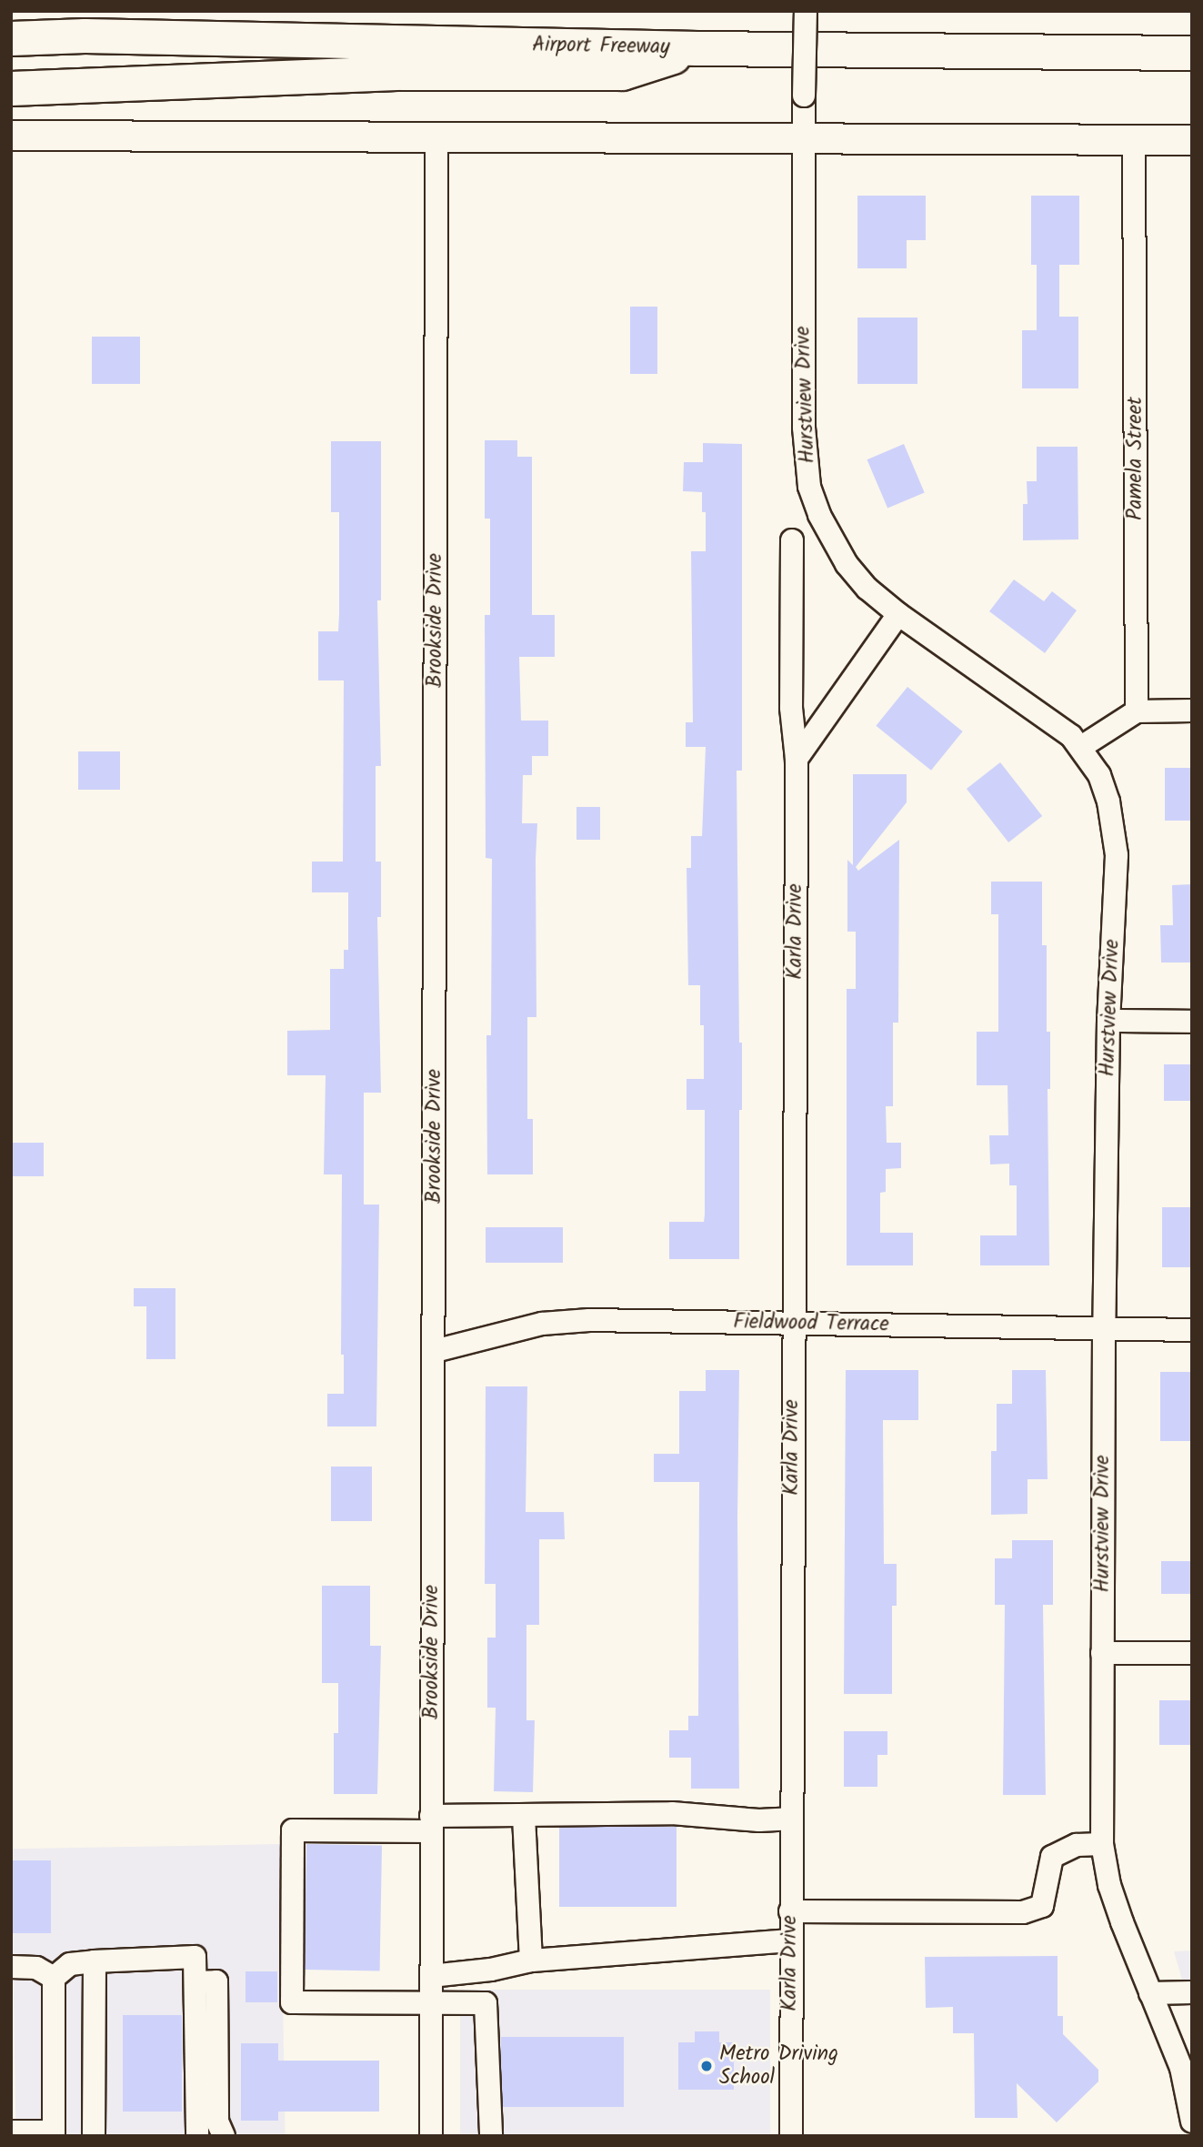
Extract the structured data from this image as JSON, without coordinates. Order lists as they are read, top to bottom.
{
  "streets": {
    "highway": ["Airport Freeway"],
    "street": [
      "Hurstview Drive",
      "Pamela Street",
      "Brookside Drive",
      "Karla Drive",
      "Fieldwood Terrace"
    ]
  },
  "crossings": [
    ["Hurstview Drive", "Fieldwood Terrace"],
    ["Brookside Drive", "Fieldwood Terrace"],
    ["Karla Drive", "Fieldwood Terrace"]
  ],
  "places": ["Metro Driving School"]
}
